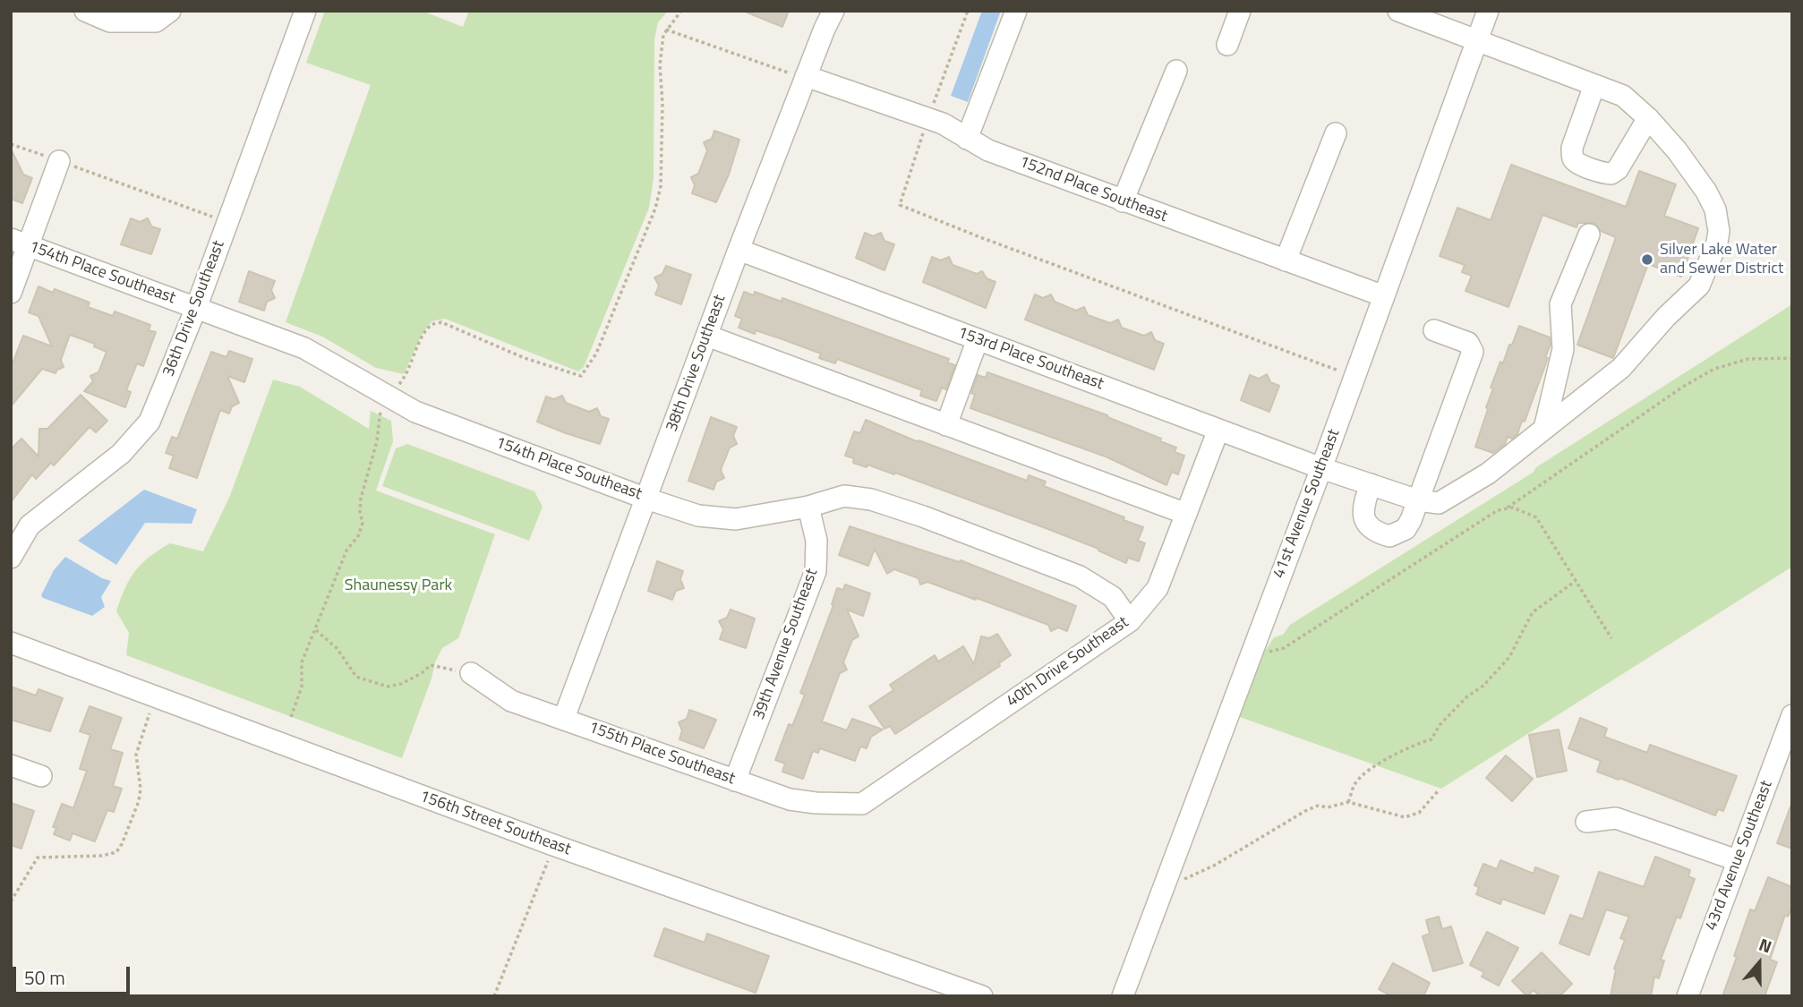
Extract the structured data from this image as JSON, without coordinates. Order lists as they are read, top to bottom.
{
  "streets": {
    "street": [
      "152nd Place Southeast",
      "154th Place Southeast",
      "36th Drive Southeast",
      "153rd Place Southeast",
      "38th Drive Southeast",
      "41st Avenue Southeast",
      "39th Avenue Southeast",
      "40th Drive Southeast",
      "155th Place Southeast",
      "156th Street Southeast",
      "43rd Avenue Southeast"
    ]
  },
  "crossings": [
    ["152nd Place Southeast", "38th Drive Southeast"],
    ["152nd Place Southeast", "41st Avenue Southeast"],
    ["154th Place Southeast", "36th Drive Southeast"],
    ["154th Place Southeast", "38th Drive Southeast"],
    ["154th Place Southeast", "39th Avenue Southeast"],
    ["154th Place Southeast", "40th Drive Southeast"],
    ["153rd Place Southeast", "38th Drive Southeast"],
    ["153rd Place Southeast", "41st Avenue Southeast"],
    ["153rd Place Southeast", "40th Drive Southeast"],
    ["38th Drive Southeast", "155th Place Southeast"],
    ["39th Avenue Southeast", "155th Place Southeast"],
    ["40th Drive Southeast", "155th Place Southeast"]
  ],
  "parks": ["Shaunessy Park"],
  "places": ["Silver Lake Water and Sewer District"],
  "scale_bar": "50 m",
  "north": "top"
}
